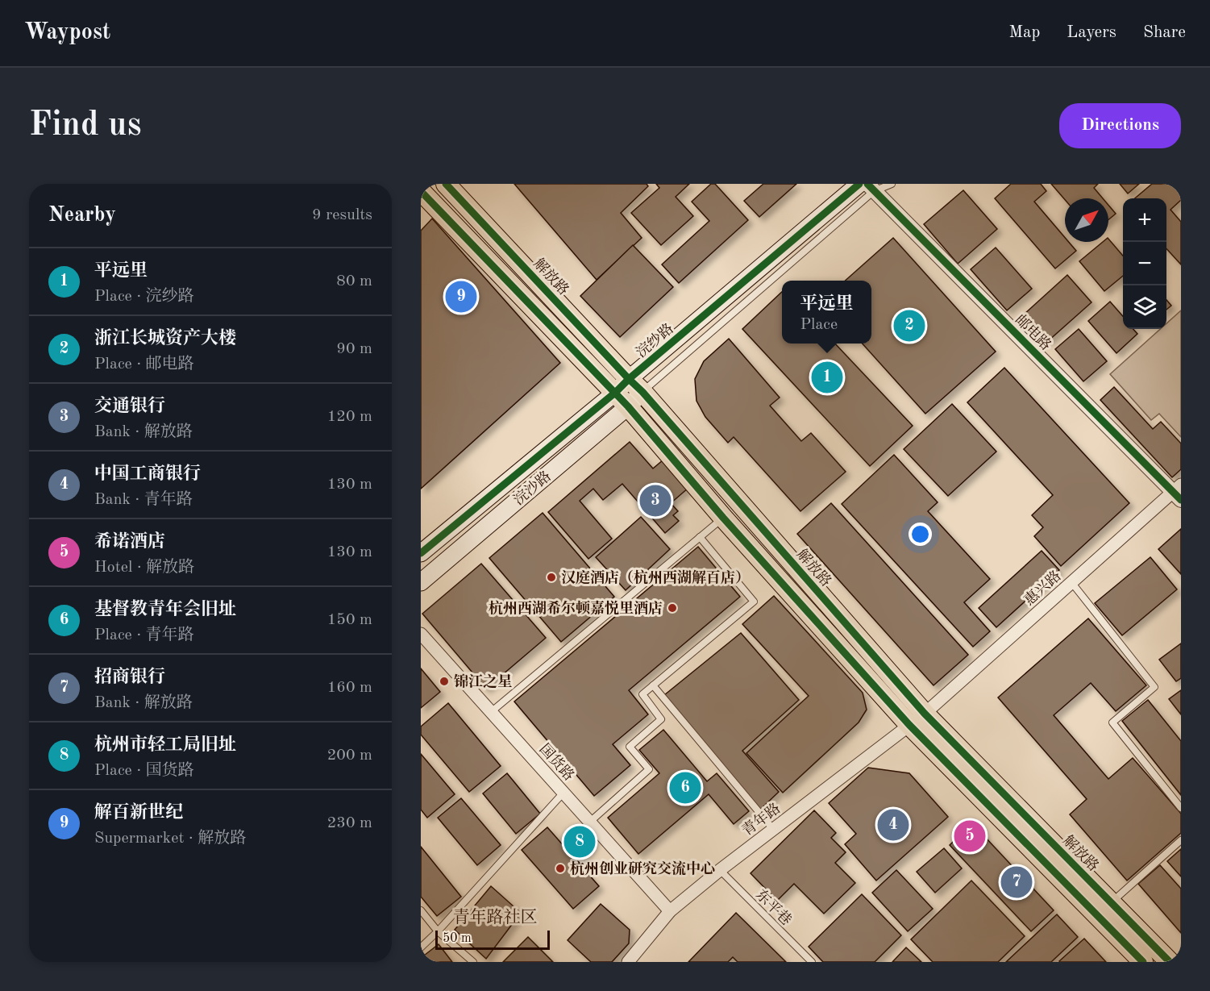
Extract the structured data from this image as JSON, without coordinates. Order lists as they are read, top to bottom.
{
  "streets": {
    "main road": ["解放路", "浣纱路", "浣沙路"],
    "street": [
      "邮电路",
      "惠兴路",
      "国货路",
      "青年路"
    ],
    "lane": ["东平巷"]
  },
  "crossings": [
    ["解放路", "浣纱路"],
    ["解放路", "浣沙路"],
    ["解放路", "惠兴路"],
    ["解放路", "青年路"],
    ["邮电路", "浣纱路"],
    ["邮电路", "惠兴路"],
    ["浣纱路", "浣沙路"],
    ["惠兴路", "青年路"],
    ["国货路", "青年路"],
    ["青年路", "东平巷"]
  ],
  "districts": ["青年路社区"],
  "places": [
    "汉庭酒店（杭州西湖解百店）",
    "杭州西湖希尔顿嘉悦里酒店",
    "锦江之星",
    "杭州创业研究交流中心"
  ],
  "scale_bar": "50 m",
  "north": "top right",
  "page": {
    "header": "Waypost",
    "nav": ["Map", "Layers", "Share"],
    "buttons": "Directions",
    "title": "Find us",
    "heading": ["Nearby", "9 results"],
    "map_buttons": ["+", "−"],
    "list": [
      {
        "mark": "1",
        "name": "平远里",
        "note": "Place · 浣纱路",
        "value": "80 m"
      },
      {
        "mark": "2",
        "name": "浙江长城资产大楼",
        "note": "Place · 邮电路",
        "value": "90 m"
      },
      {
        "mark": "3",
        "name": "交通银行",
        "note": "Bank · 解放路",
        "value": "120 m"
      },
      {
        "mark": "4",
        "name": "中国工商银行",
        "note": "Bank · 青年路",
        "value": "130 m"
      },
      {
        "mark": "5",
        "name": "希诺酒店",
        "note": "Hotel · 解放路",
        "value": "130 m"
      },
      {
        "mark": "6",
        "name": "基督教青年会旧址",
        "note": "Place · 青年路",
        "value": "150 m"
      },
      {
        "mark": "7",
        "name": "招商银行",
        "note": "Bank · 解放路",
        "value": "160 m"
      },
      {
        "mark": "8",
        "name": "杭州市轻工局旧址",
        "note": "Place · 国货路",
        "value": "200 m"
      },
      {
        "mark": "9",
        "name": "解百新世纪",
        "note": "Supermarket · 解放路",
        "value": "230 m"
      }
    ],
    "pins": [
      "9",
      "2",
      "1",
      "3",
      "6",
      "4",
      "5",
      "8",
      "7"
    ],
    "popup": ["平远里", "Place"],
    "scale": "50 m"
  }
}
